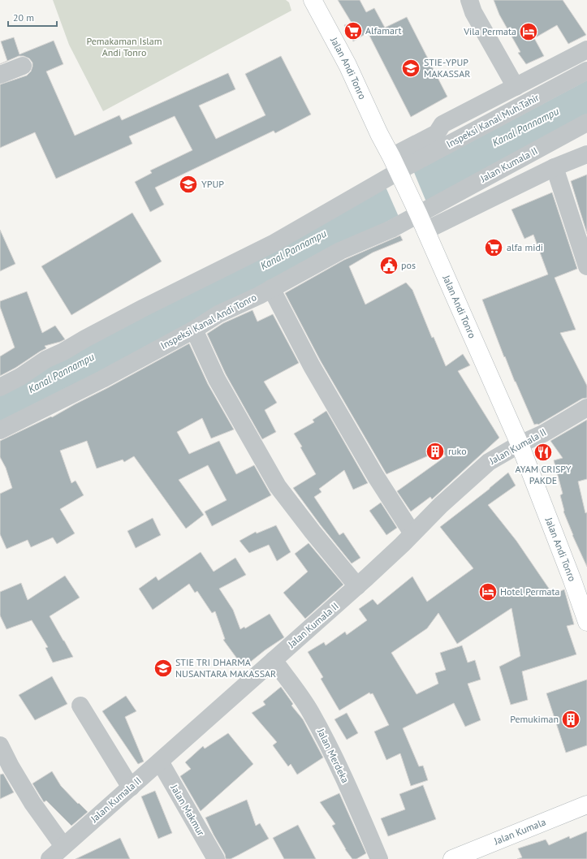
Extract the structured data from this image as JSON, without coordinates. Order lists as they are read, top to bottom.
{
  "streets": {
    "main road": ["Jalan Andi Tonro", "Jalan Kumala"],
    "street": [
      "Inspeksi Kanal Muh.Tahir",
      "Jalan Kumala II",
      "Inspeksi Kanal Andi Tonro",
      "Jalan Merdeka",
      "Jalan Makmur"
    ]
  },
  "crossings": [
    ["Jalan Andi Tonro", "Inspeksi Kanal Muh.Tahir"],
    ["Jalan Andi Tonro", "Jalan Kumala II"],
    ["Jalan Andi Tonro", "Inspeksi Kanal Andi Tonro"],
    ["Jalan Kumala II", "Inspeksi Kanal Andi Tonro"],
    ["Jalan Kumala II", "Jalan Merdeka"],
    ["Jalan Kumala II", "Jalan Makmur"]
  ],
  "water": ["Kanal Pannampu"],
  "parks": ["Pemakaman Islam Andi Tonro"],
  "places": {
    "supermarket": ["Alfamart", "alfa midi"],
    "hotel": ["Vila Permata", "Hotel Permata"],
    "school or university": ["STIE-YPUP MAKASSAR", "YPUP", "STIE TRI DHARMA NUSANTARA MAKASSAR"],
    "public building": ["pos"],
    "building": ["ruko", "Pemukiman"],
    "restaurant": ["AYAM CRISPY PAKDE"]
  },
  "scale_bar": "20 m"
}
